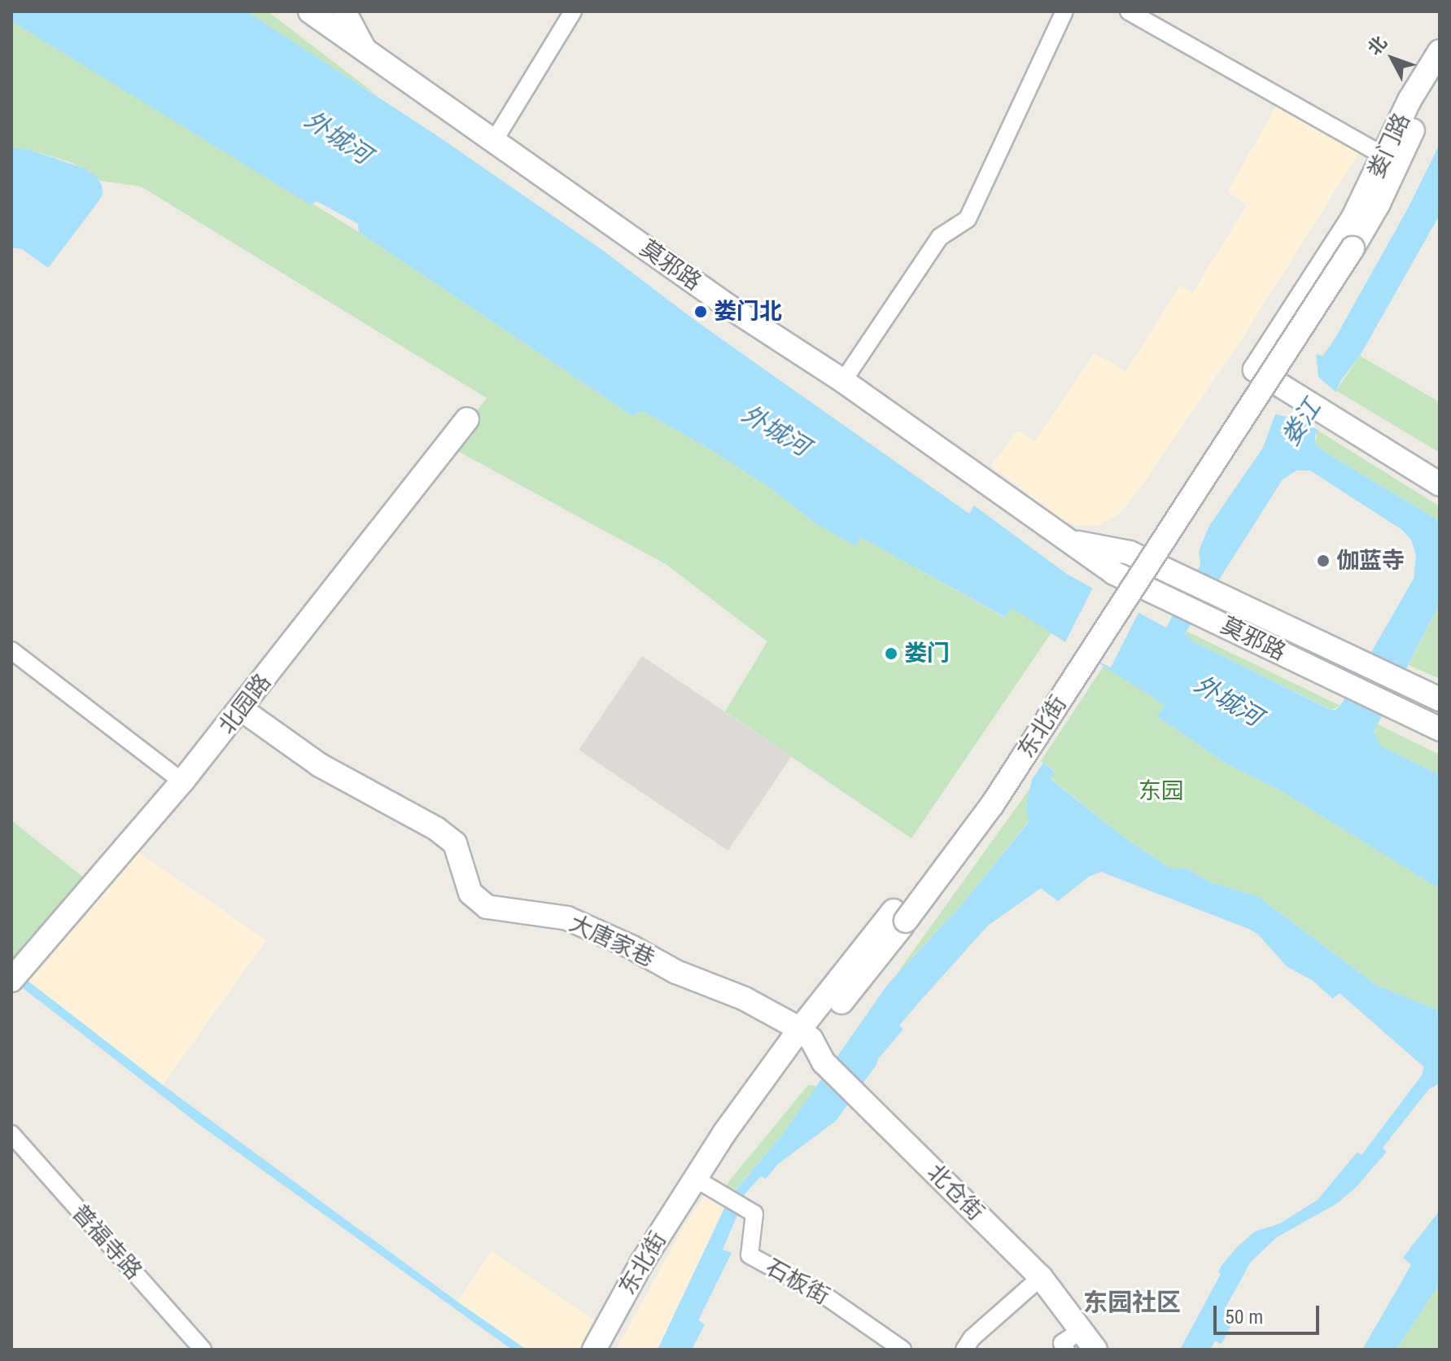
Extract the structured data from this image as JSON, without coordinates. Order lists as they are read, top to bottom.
{
  "streets": {
    "main road": [
      "娄门路",
      "莫邪路",
      "北园路",
      "东北街",
      "大唐家巷",
      "北仓街"
    ],
    "street": ["普福寺路", "石板街"]
  },
  "crossings": [
    ["娄门路", "东北街"],
    ["北园路", "大唐家巷"],
    ["东北街", "大唐家巷"],
    ["东北街", "北仓街"],
    ["东北街", "石板街"],
    ["大唐家巷", "北仓街"]
  ],
  "districts": ["东园社区"],
  "water": ["外城河", "娄江"],
  "parks": ["东园"],
  "places": ["娄门北", "伽蓝寺", "娄门"],
  "scale_bar": "50 m",
  "north": "top left"
}
